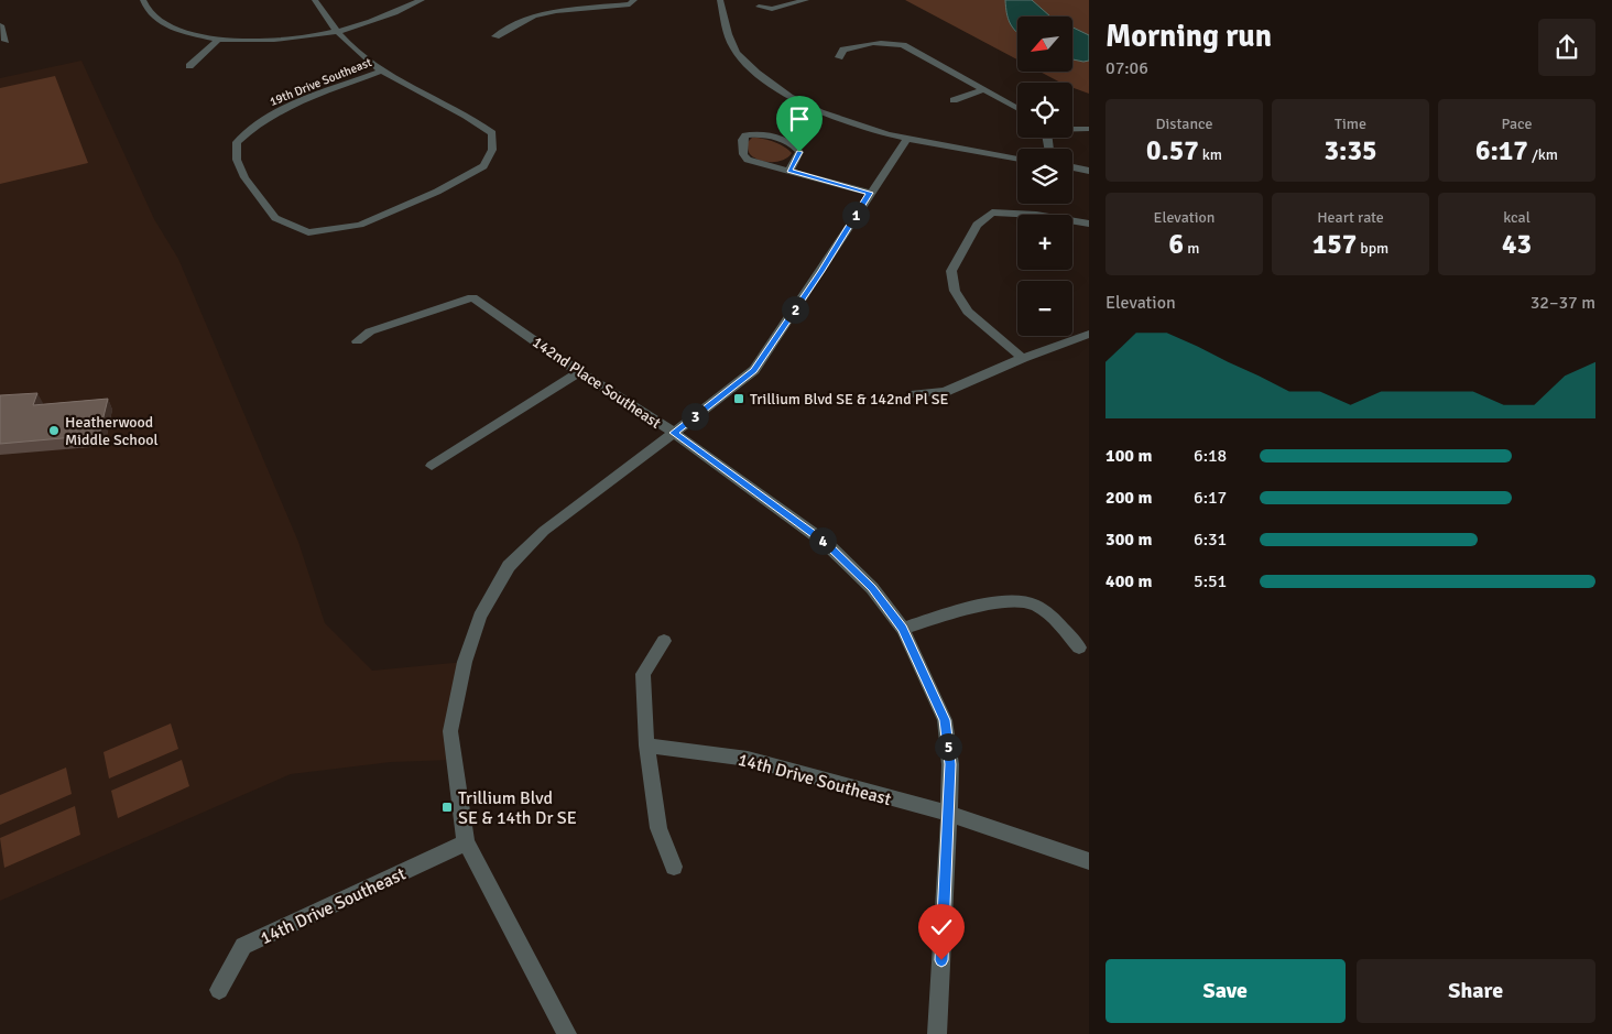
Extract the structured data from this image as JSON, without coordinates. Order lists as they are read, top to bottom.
{
  "streets": {
    "street": ["19th Drive Southeast", "142nd Place Southeast", "14th Drive Southeast"]
  },
  "crossings": [
    ["142nd Place Southeast", "14th Drive Southeast"]
  ],
  "places": {
    "transit": ["Trillium Blvd SE & 142nd Pl SE", "Trillium Blvd SE & 14th Dr SE"],
    "other": ["Heatherwood Middle School"]
  },
  "north": "bottom left",
  "page": {
    "heading": ["Morning run", "07:06"],
    "map_buttons": ["+", "−"],
    "stats": [
      ["Distance", "0.57 km"],
      ["Time", "3:35"],
      ["Pace", "6:17 /km"],
      ["Elevation", "6 m"],
      ["Heart rate", "157 bpm"],
      ["kcal", "43"]
    ],
    "pins": [
      "1",
      "2",
      "3",
      "4",
      "5"
    ],
    "chart": ["Elevation", "32–37 m"],
    "list": [
      {
        "name": "100 m",
        "note": "6:18"
      },
      {
        "name": "200 m",
        "note": "6:17"
      },
      {
        "name": "300 m",
        "note": "6:31"
      },
      {
        "name": "400 m",
        "note": "5:51"
      }
    ],
    "buttons": ["Save", "Share"]
  }
}
